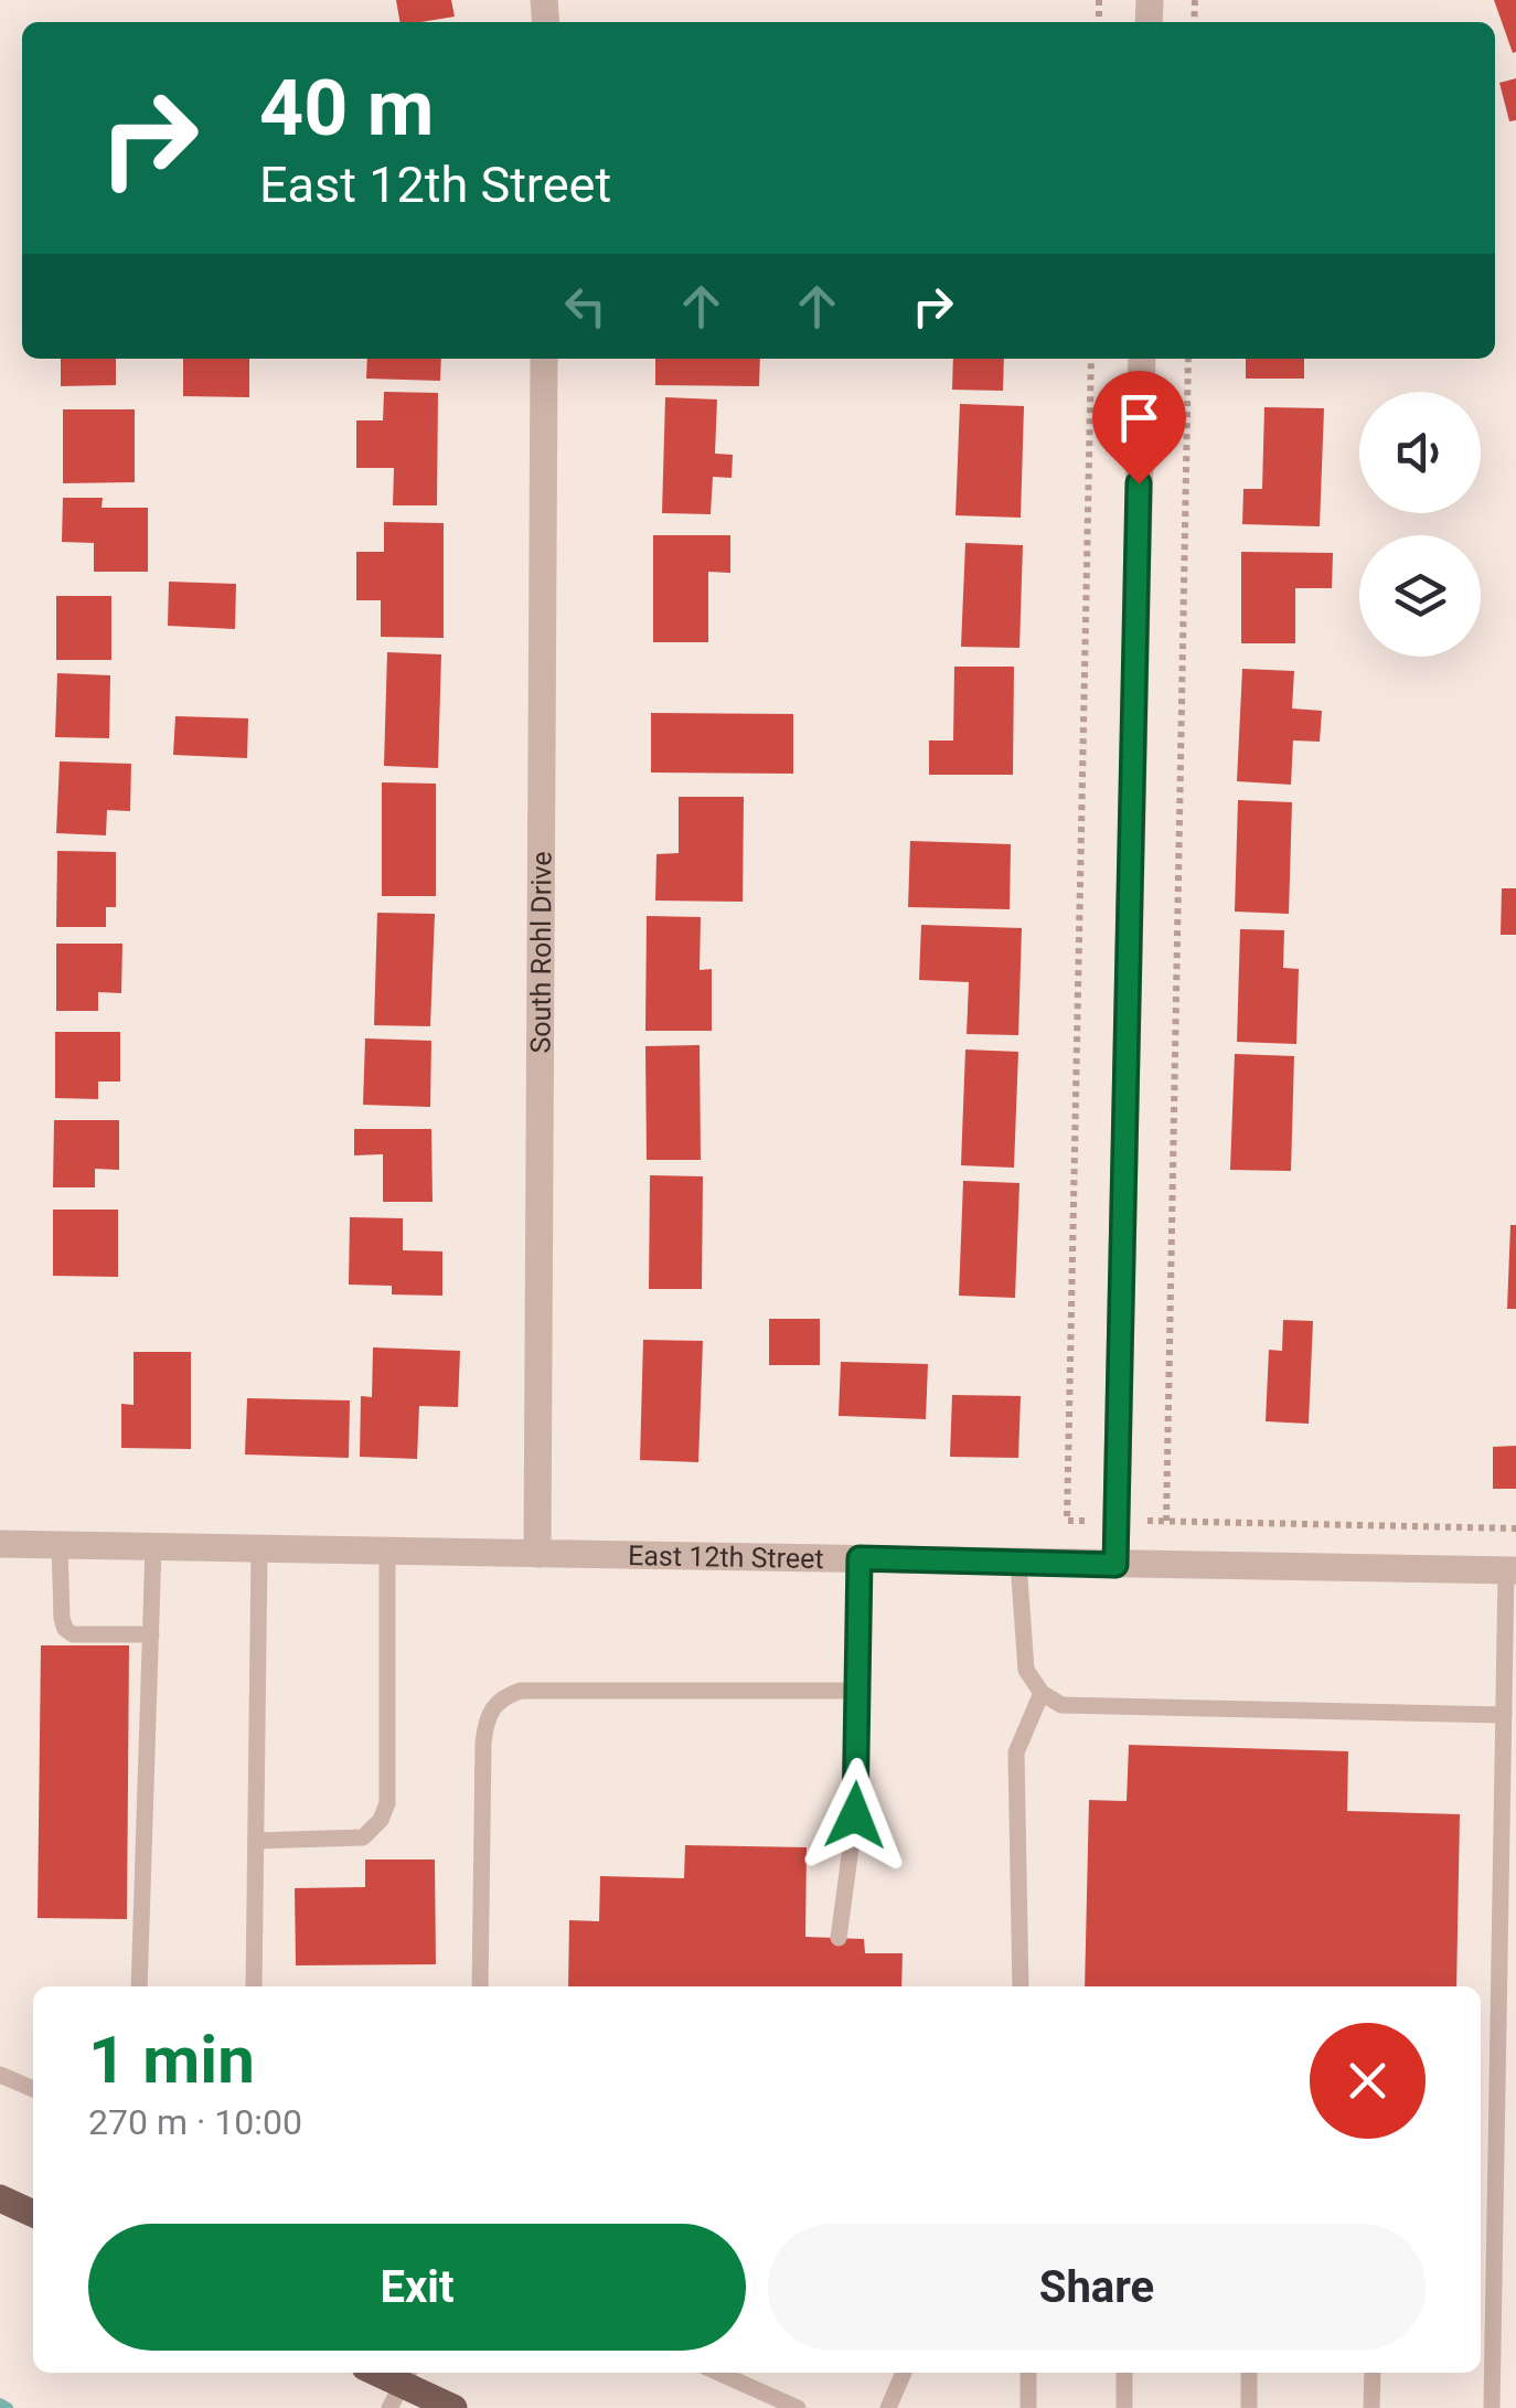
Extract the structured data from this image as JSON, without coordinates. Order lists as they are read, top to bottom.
{
  "streets": {
    "street": ["South Rohl Drive", "East 12th Street"]
  },
  "crossings": [
    ["South Rohl Drive", "East 12th Street"]
  ],
  "page": {
    "turn": ["40 m", "East 12th Street"],
    "heading": ["1 min", "270 m · 10:00"],
    "buttons": ["Exit", "Share"]
  }
}
